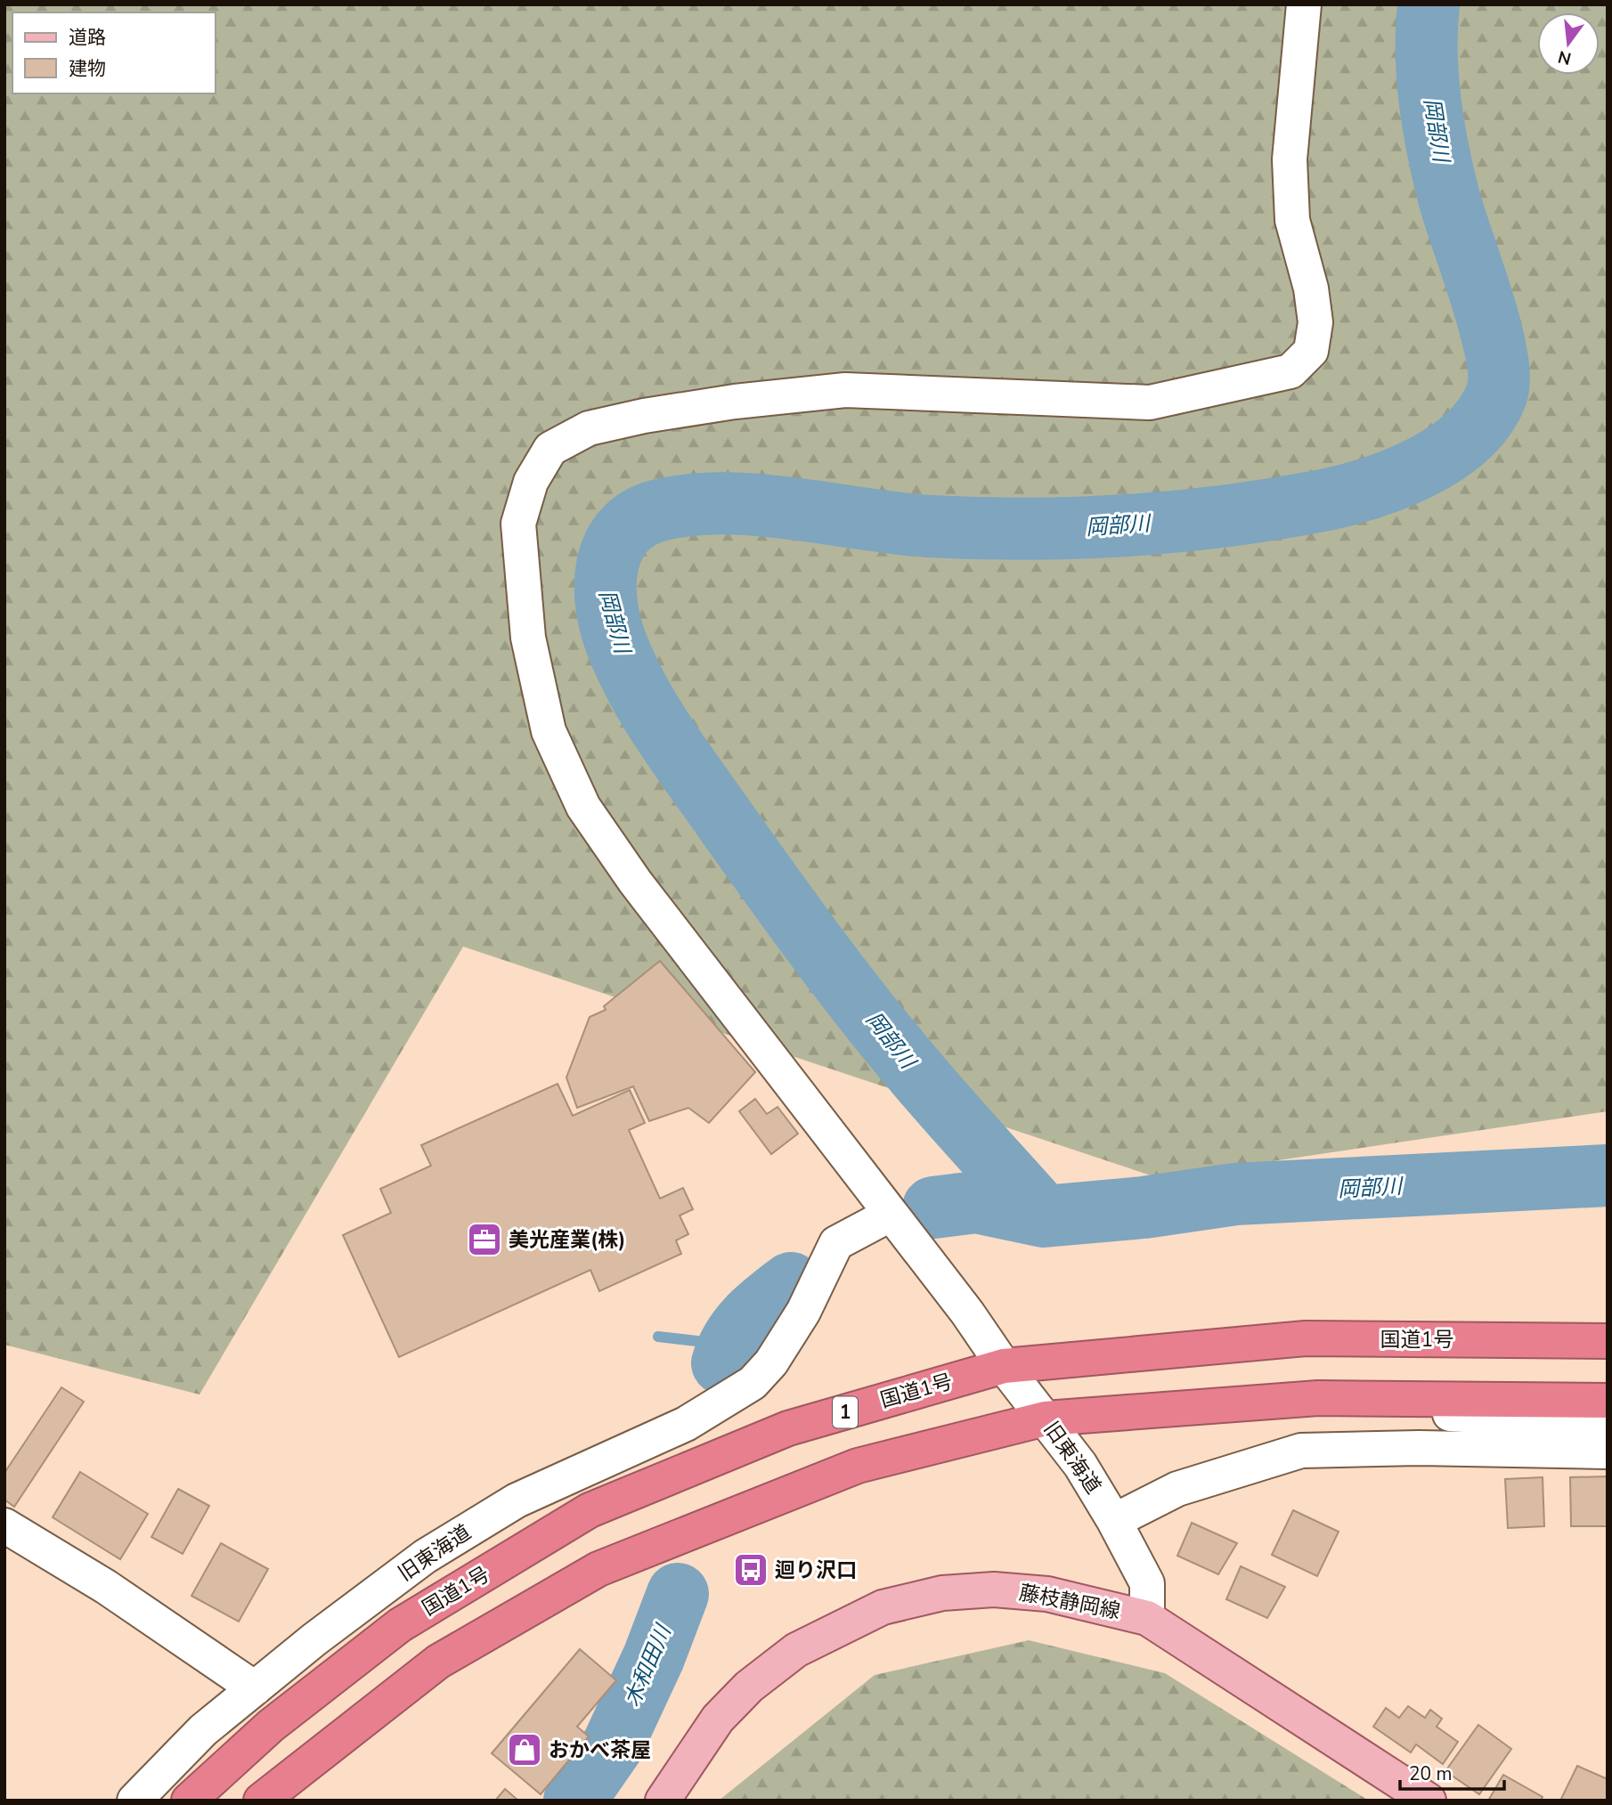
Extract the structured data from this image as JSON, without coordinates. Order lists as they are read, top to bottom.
{
  "streets": {
    "highway": ["国道1号", "1"],
    "main road": ["藤枝静岡線"],
    "street": ["旧東海道"]
  },
  "crossings": [
    ["国道1号", "旧東海道"],
    ["旧東海道", "藤枝静岡線"]
  ],
  "water": ["岡部川", "木和田川"],
  "places": {
    "office": ["美光産業(株)"],
    "bus stop": ["迴り沢口"],
    "shop": ["おかべ茶屋"]
  },
  "legend": ["道路", "建物"],
  "scale_bar": "20 m",
  "north": "bottom"
}
